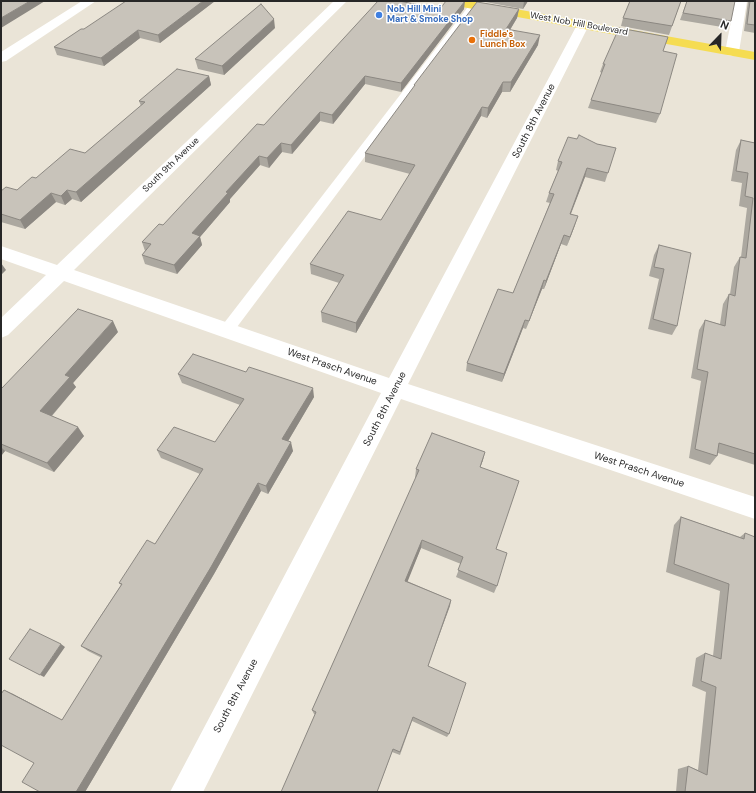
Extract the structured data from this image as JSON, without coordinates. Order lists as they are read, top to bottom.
{
  "streets": {
    "main road": ["West Nob Hill Boulevard"],
    "street": ["South 8th Avenue", "South 9th Avenue", "West Prasch Avenue"]
  },
  "crossings": [
    ["West Nob Hill Boulevard", "South 8th Avenue"],
    ["South 8th Avenue", "West Prasch Avenue"],
    ["South 9th Avenue", "West Prasch Avenue"]
  ],
  "places": ["Nob Hill Mini Mart & Smoke Shop", "Fiddle's Lunch Box"],
  "north": "top right"
}
